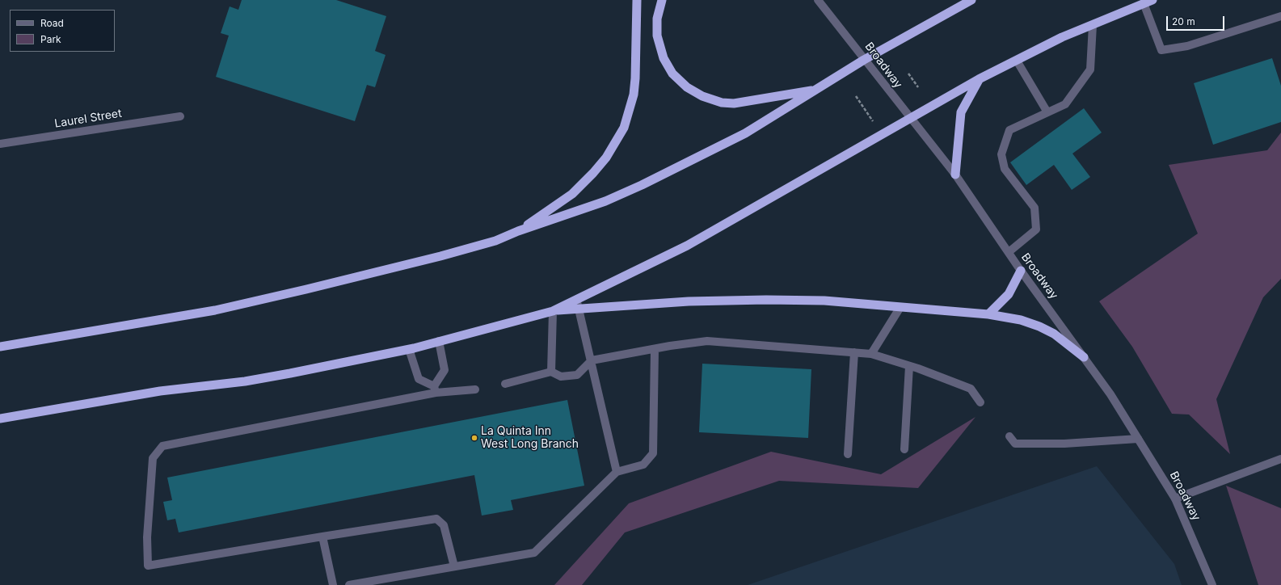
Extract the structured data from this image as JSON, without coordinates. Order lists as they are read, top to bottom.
{
  "streets": {
    "street": ["Broadway", "Laurel Street"]
  },
  "places": ["La Quinta Inn West Long Branch"],
  "legend": ["Road", "Park"],
  "scale_bar": "20 m"
}
